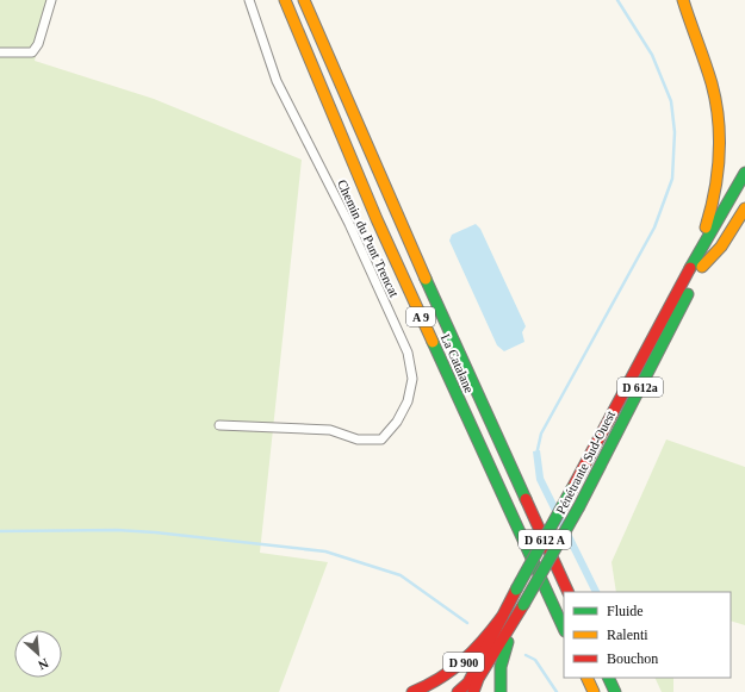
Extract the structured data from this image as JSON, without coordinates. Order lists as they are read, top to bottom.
{
  "streets": {
    "highway": [
      "A 9",
      "La Catalane",
      "D 612a",
      "Pénétrante Sud-Ouest",
      "D 612 A",
      "D 900"
    ],
    "street": ["Chemin du Punt Trencat"]
  },
  "crossings": [
    ["Pénétrante Sud-Ouest", "D 612 A"],
    ["D 612 A", "D 900"]
  ],
  "legend": ["Fluide", "Ralenti", "Bouchon"],
  "north": "bottom right"
}
